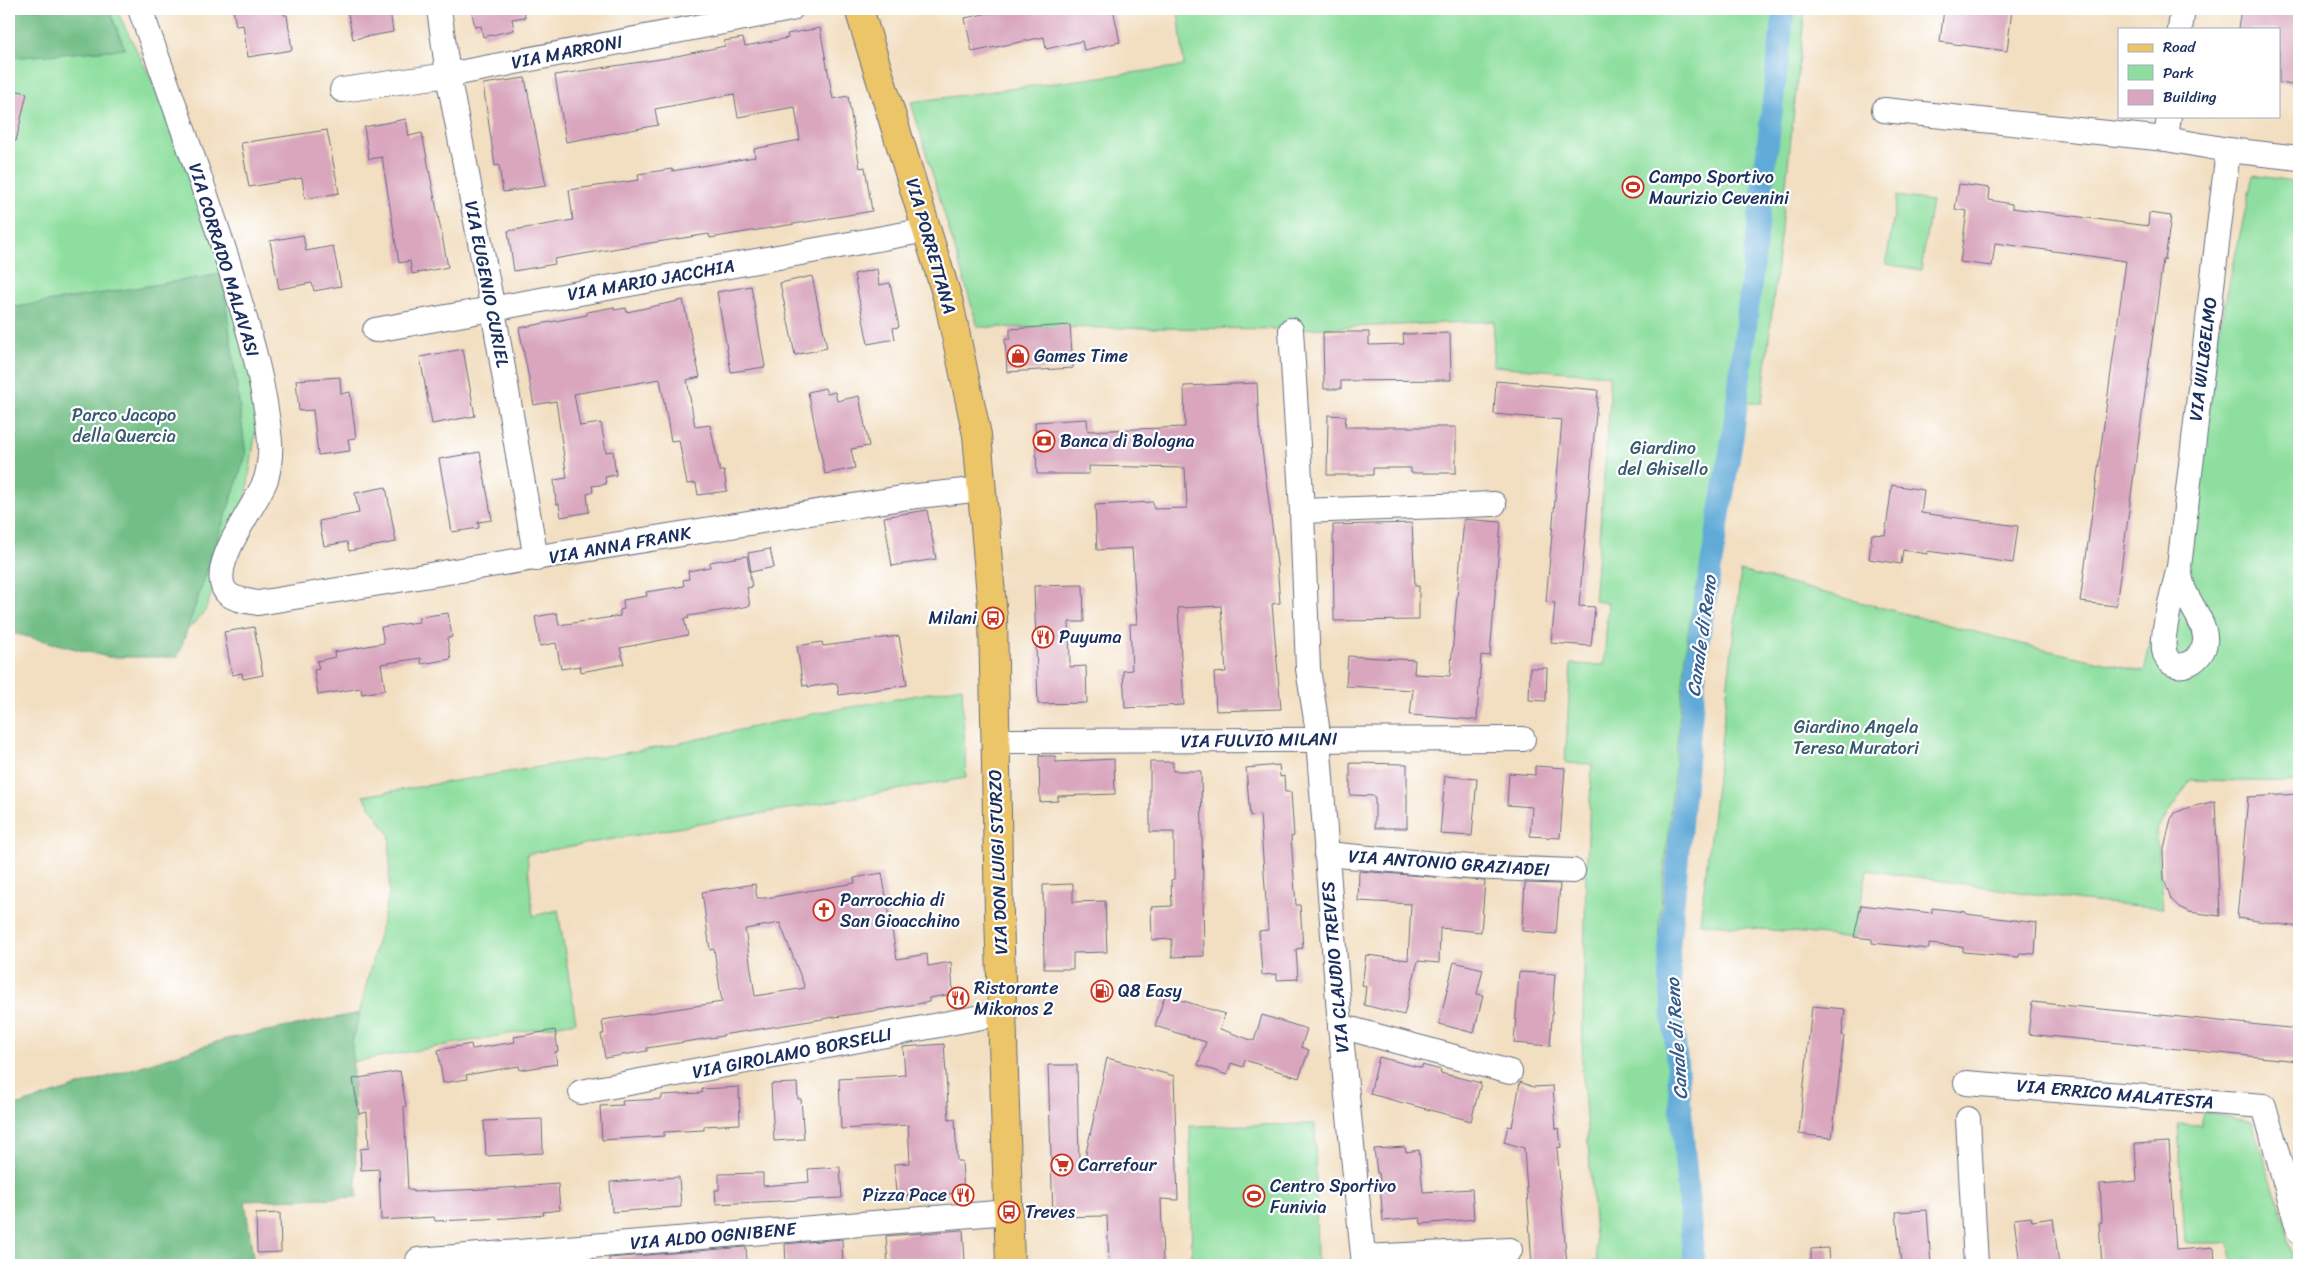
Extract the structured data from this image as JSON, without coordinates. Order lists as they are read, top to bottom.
{
  "streets": {
    "main road": ["VIA PORRETTANA", "VIA DON LUIGI STURZO"],
    "street": [
      "VIA MARRONI",
      "VIA CORRADO MALAVASI",
      "VIA MARIO JACCHIA",
      "VIA EUGENIO CURIEL",
      "VIA WILIGELMO",
      "VIA ANNA FRANK",
      "VIA FULVIO MILANI",
      "VIA ANTONIO GRAZIADEI",
      "VIA CLAUDIO TREVES",
      "VIA GIROLAMO BORSELLI",
      "VIA ERRICO MALATESTA",
      "VIA ALDO OGNIBENE"
    ]
  },
  "crossings": [
    ["VIA MARRONI", "VIA EUGENIO CURIEL"],
    ["VIA PORRETTANA", "VIA MARIO JACCHIA"],
    ["VIA PORRETTANA", "VIA ANNA FRANK"],
    ["VIA PORRETTANA", "VIA DON LUIGI STURZO"],
    ["VIA CORRADO MALAVASI", "VIA ANNA FRANK"],
    ["VIA MARIO JACCHIA", "VIA EUGENIO CURIEL"],
    ["VIA EUGENIO CURIEL", "VIA ANNA FRANK"],
    ["VIA ANNA FRANK", "VIA DON LUIGI STURZO"],
    ["VIA FULVIO MILANI", "VIA DON LUIGI STURZO"],
    ["VIA FULVIO MILANI", "VIA CLAUDIO TREVES"],
    ["VIA DON LUIGI STURZO", "VIA GIROLAMO BORSELLI"],
    ["VIA DON LUIGI STURZO", "VIA ALDO OGNIBENE"],
    ["VIA ANTONIO GRAZIADEI", "VIA CLAUDIO TREVES"]
  ],
  "water": ["Canale di Reno"],
  "parks": ["Parco Jacopo della Quercia", "Giardino del Ghisello", "Giardino Angela Teresa Muratori"],
  "places": {
    "sports": ["Campo Sportivo Maurizio Cevenini", "Centro Sportivo Funivia"],
    "shop": ["Games Time"],
    "bank": ["Banca di Bologna"],
    "bus stop": ["Milani", "Treves"],
    "restaurant": ["Puyuma", "Ristorante Mikonos 2", "Pizza Pace"],
    "church": ["Parrocchia di San Gioacchino"],
    "fuel station": ["Q8 Easy"],
    "supermarket": ["Carrefour"]
  },
  "legend": ["Road", "Park", "Building"]
}
